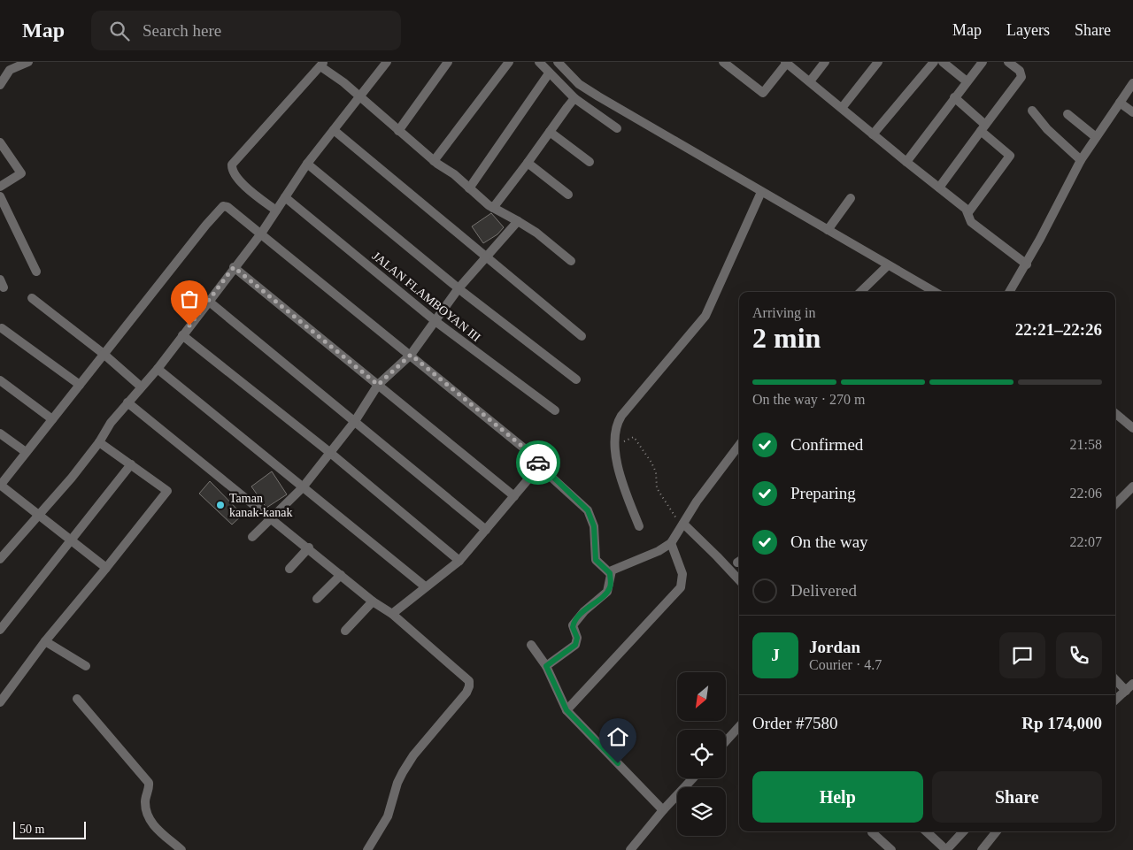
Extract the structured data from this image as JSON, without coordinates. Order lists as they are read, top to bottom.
{
  "streets": {
    "street": ["JALAN FLAMBOYAN III"]
  },
  "places": ["Taman kanak-kanak"],
  "scale_bar": "50 m",
  "north": "bottom left",
  "page": {
    "header": "Map",
    "search": "Search here",
    "nav": ["Map", "Layers", "Share"],
    "heading": ["2 min", "Arriving in", "22:21–22:26"],
    "panel": [
      "Jordan",
      "Courier · 4.7",
      "Order #7580",
      "Rp 174,000"
    ],
    "bar": "On the way · 270 m",
    "list": [
      ["Confirmed", "21:58"],
      ["Preparing", "22:06"],
      ["On the way", "22:07"],
      "Delivered"
    ],
    "round": "J",
    "buttons": ["Help", "Share"],
    "scale": "50 m"
  }
}
